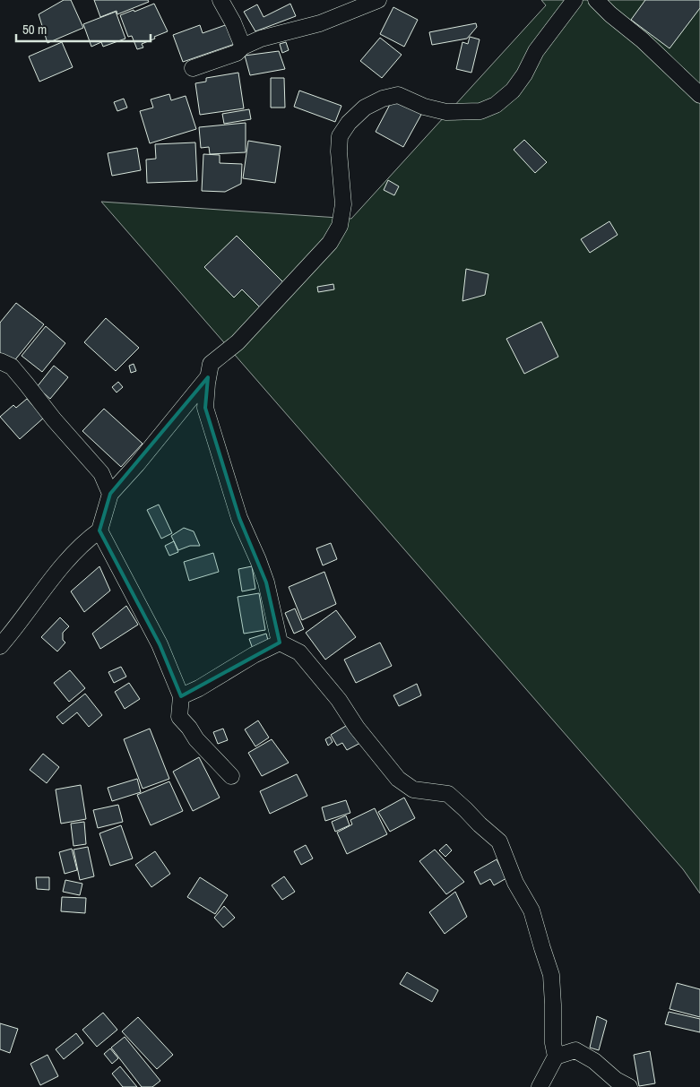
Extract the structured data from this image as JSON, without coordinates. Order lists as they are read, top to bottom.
{
  "scale_bar": "50 m"
}
